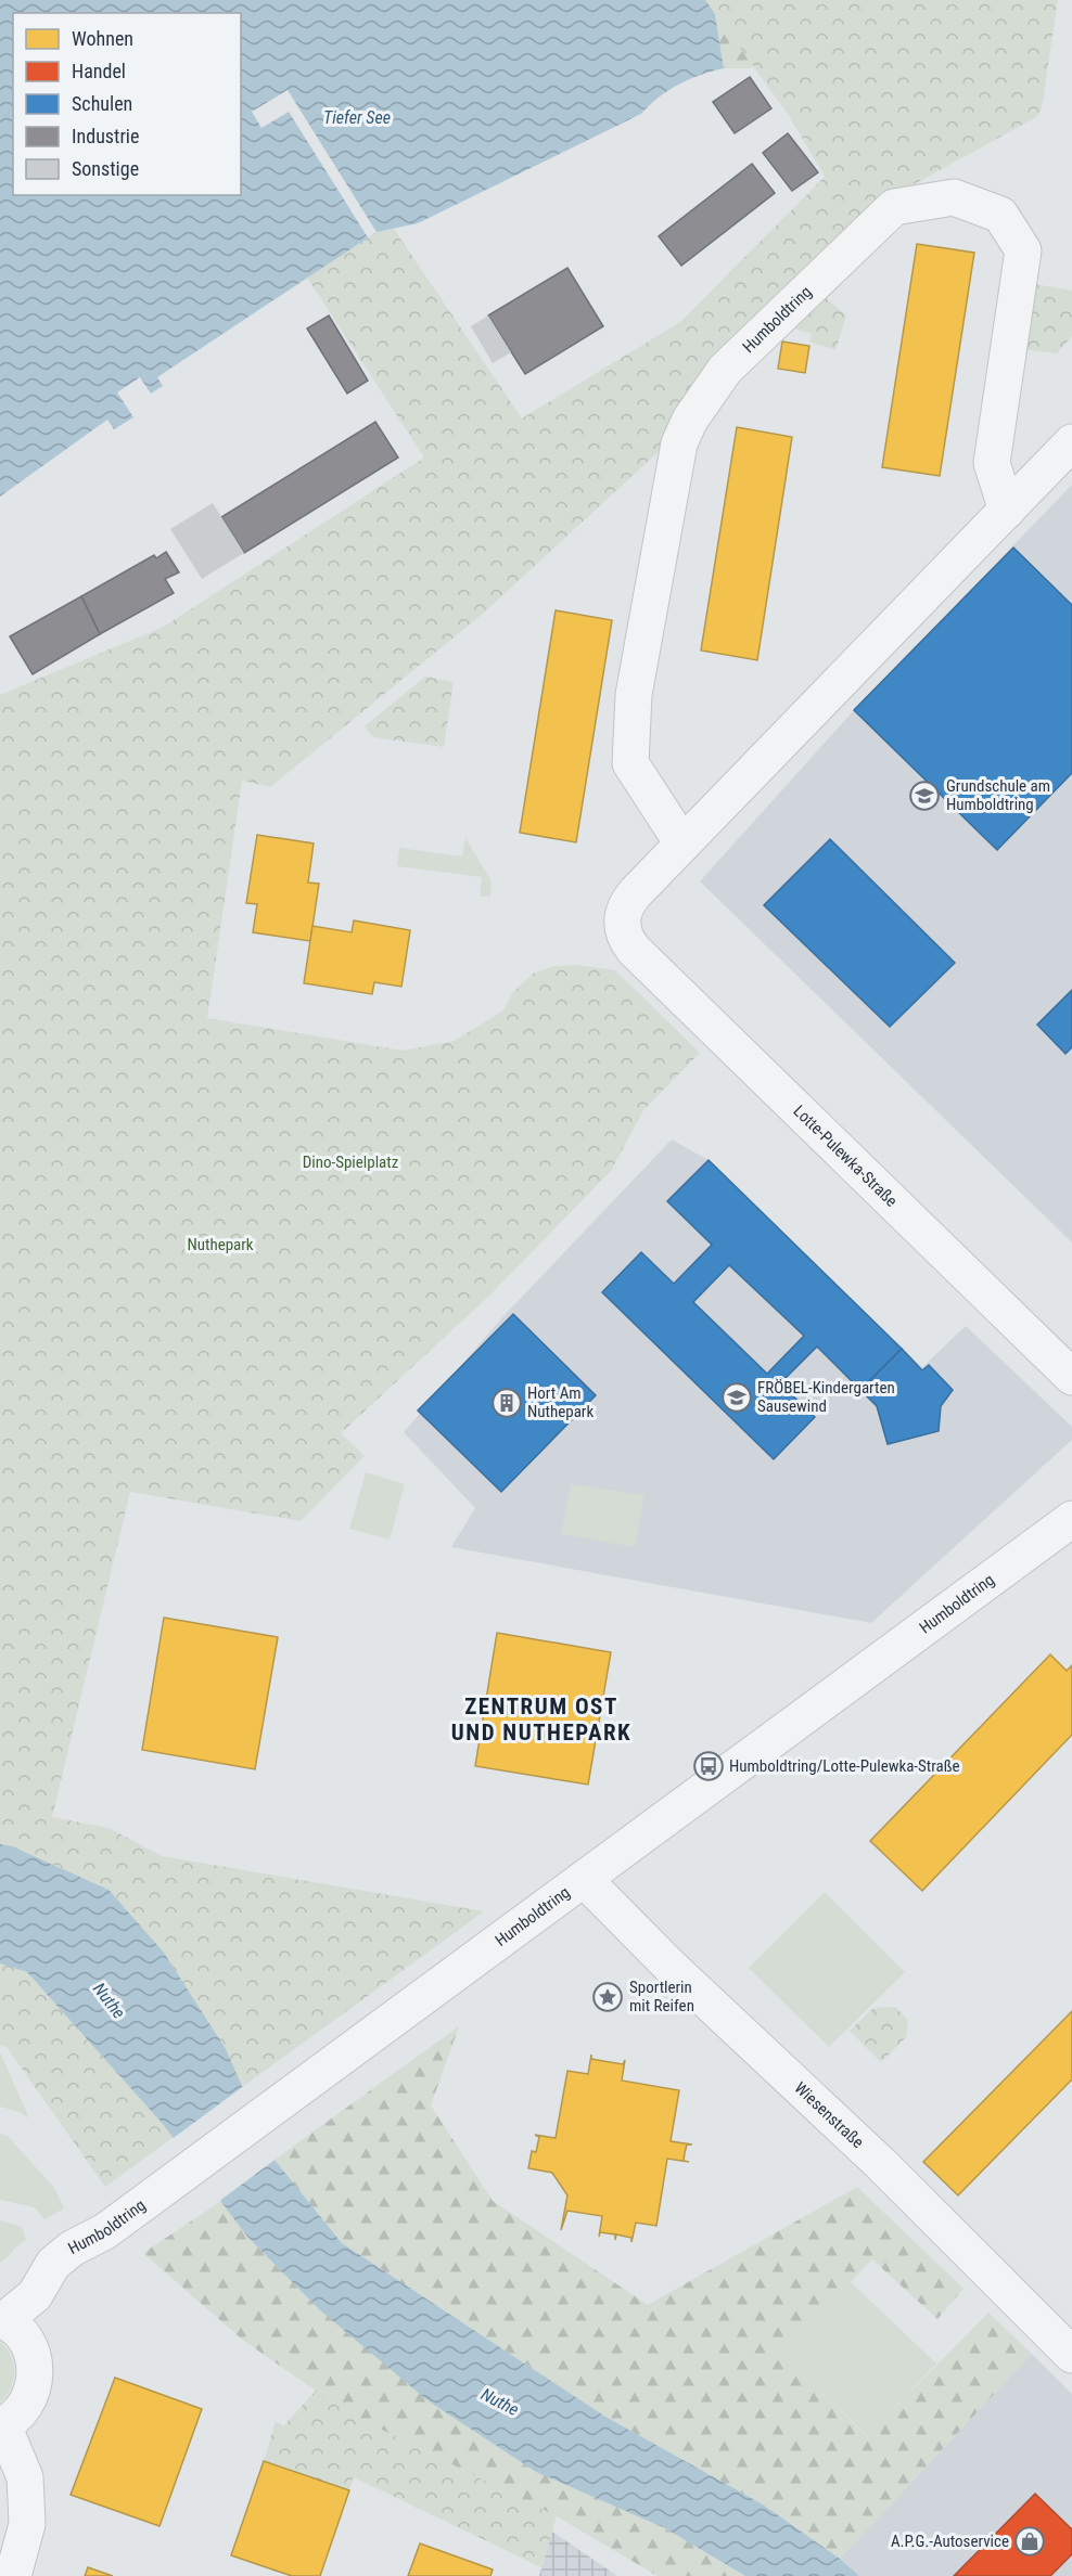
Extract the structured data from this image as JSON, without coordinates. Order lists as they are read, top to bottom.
{
  "streets": {
    "street": ["Humboldtring", "Lotte-Pulewka-Straße", "Wiesenstraße"]
  },
  "crossings": [
    ["Humboldtring", "Lotte-Pulewka-Straße"],
    ["Humboldtring", "Wiesenstraße"]
  ],
  "districts": ["ZENTRUM OST UND NUTHEPARK"],
  "water": ["Tiefer See", "Nuthe"],
  "parks": ["Dino-Spielplatz", "Nuthepark"],
  "places": {
    "school or university": ["Grundschule am Humboldtring", "FRÖBEL-Kindergarten Sausewind"],
    "building": ["Hort Am Nuthepark"],
    "bus stop": ["Humboldtring/Lotte-Pulewka-Straße"],
    "place": ["Sportlerin mit Reifen"],
    "shop": ["A.P.G.-Autoservice"]
  },
  "legend": [
    "Wohnen",
    "Handel",
    "Schulen",
    "Industrie",
    "Sonstige"
  ]
}
